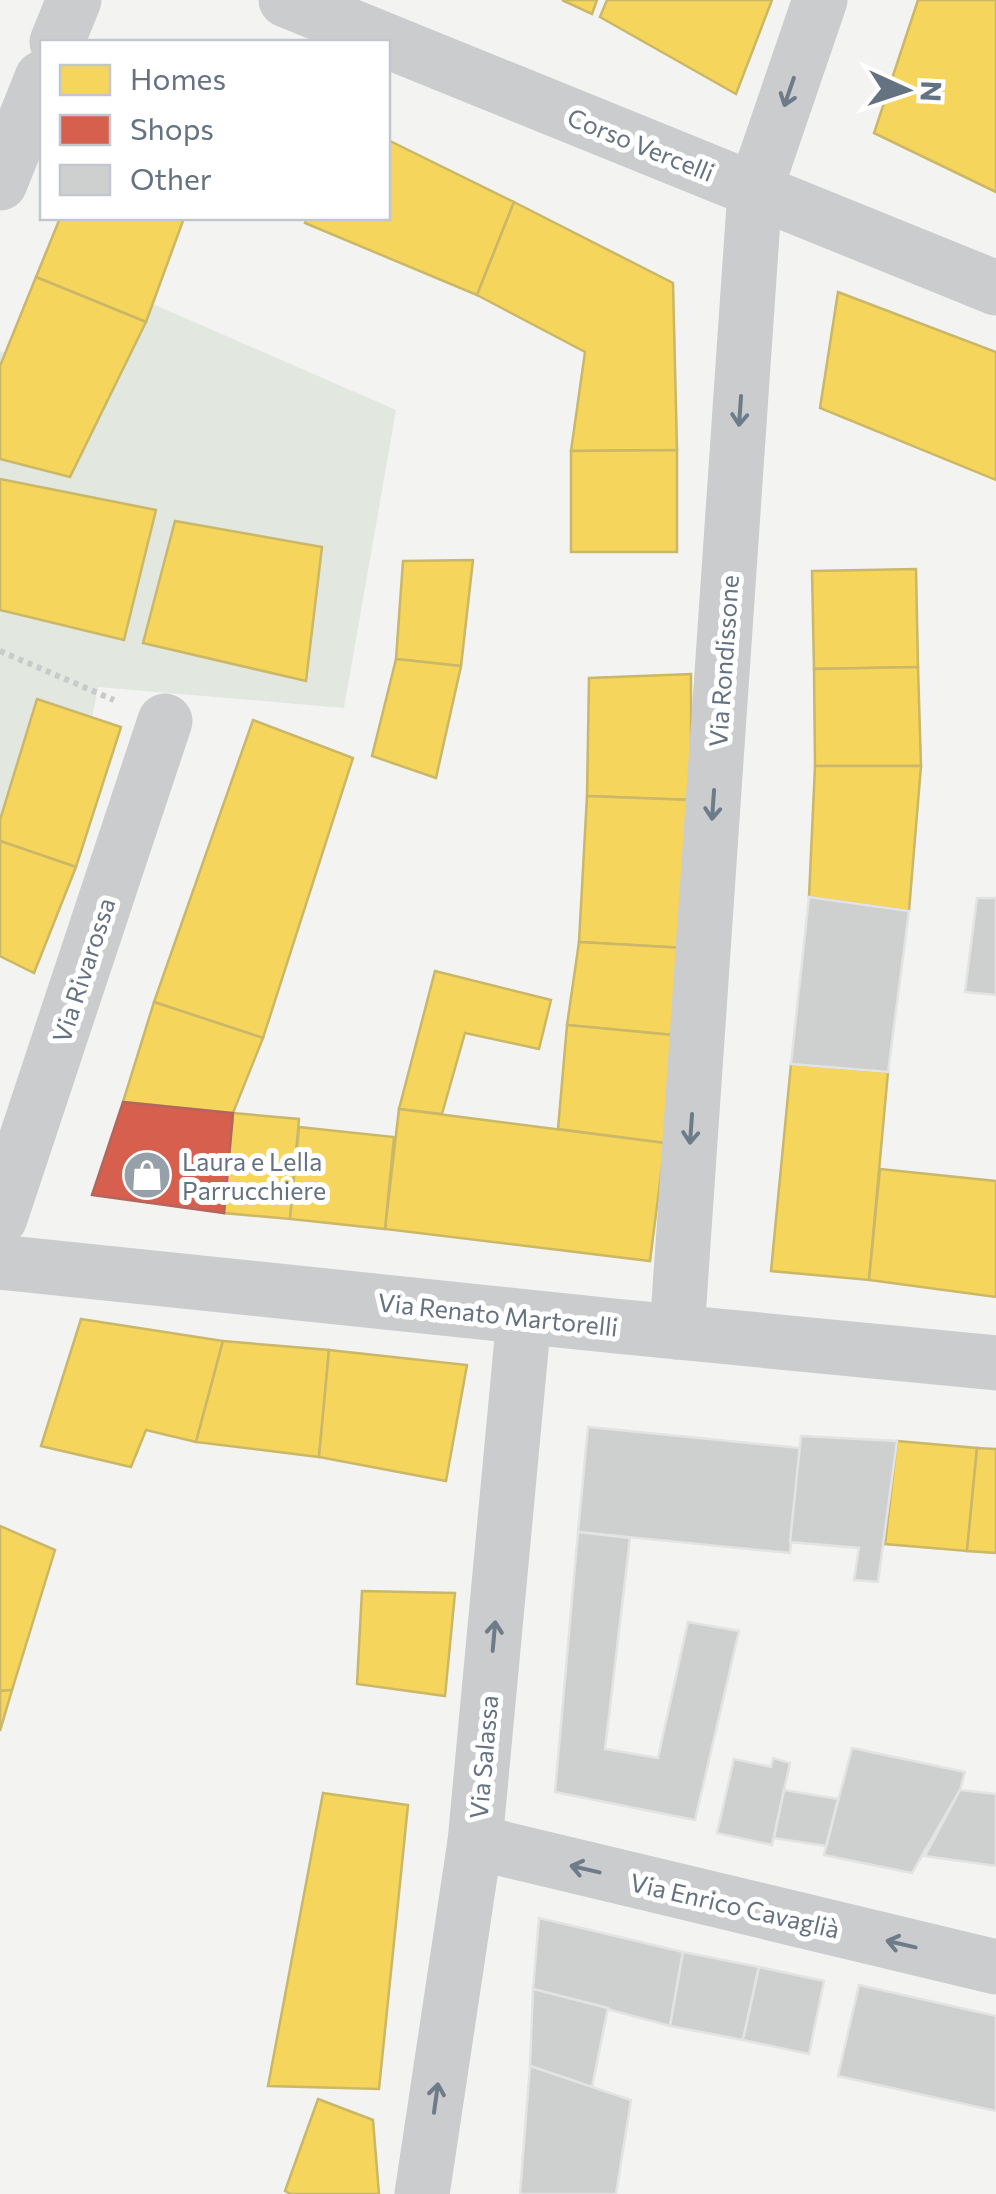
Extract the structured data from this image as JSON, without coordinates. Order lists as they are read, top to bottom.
{
  "streets": {
    "street": [
      "Corso Vercelli",
      "Via Rondissone",
      "Via Rivarossa",
      "Via Renato Martorelli",
      "Via Salassa",
      "Via Enrico Cavaglià"
    ]
  },
  "crossings": [
    ["Corso Vercelli", "Via Rondissone"],
    ["Via Rondissone", "Via Renato Martorelli"],
    ["Via Renato Martorelli", "Via Salassa"],
    ["Via Salassa", "Via Enrico Cavaglià"]
  ],
  "one_way": ["Via Rondissone", "Via Salassa", "Via Enrico Cavaglià"],
  "places": {
    "shop": ["Laura e Lella Parrucchiere"]
  },
  "legend": ["Homes", "Shops", "Other"],
  "north": "right"
}
